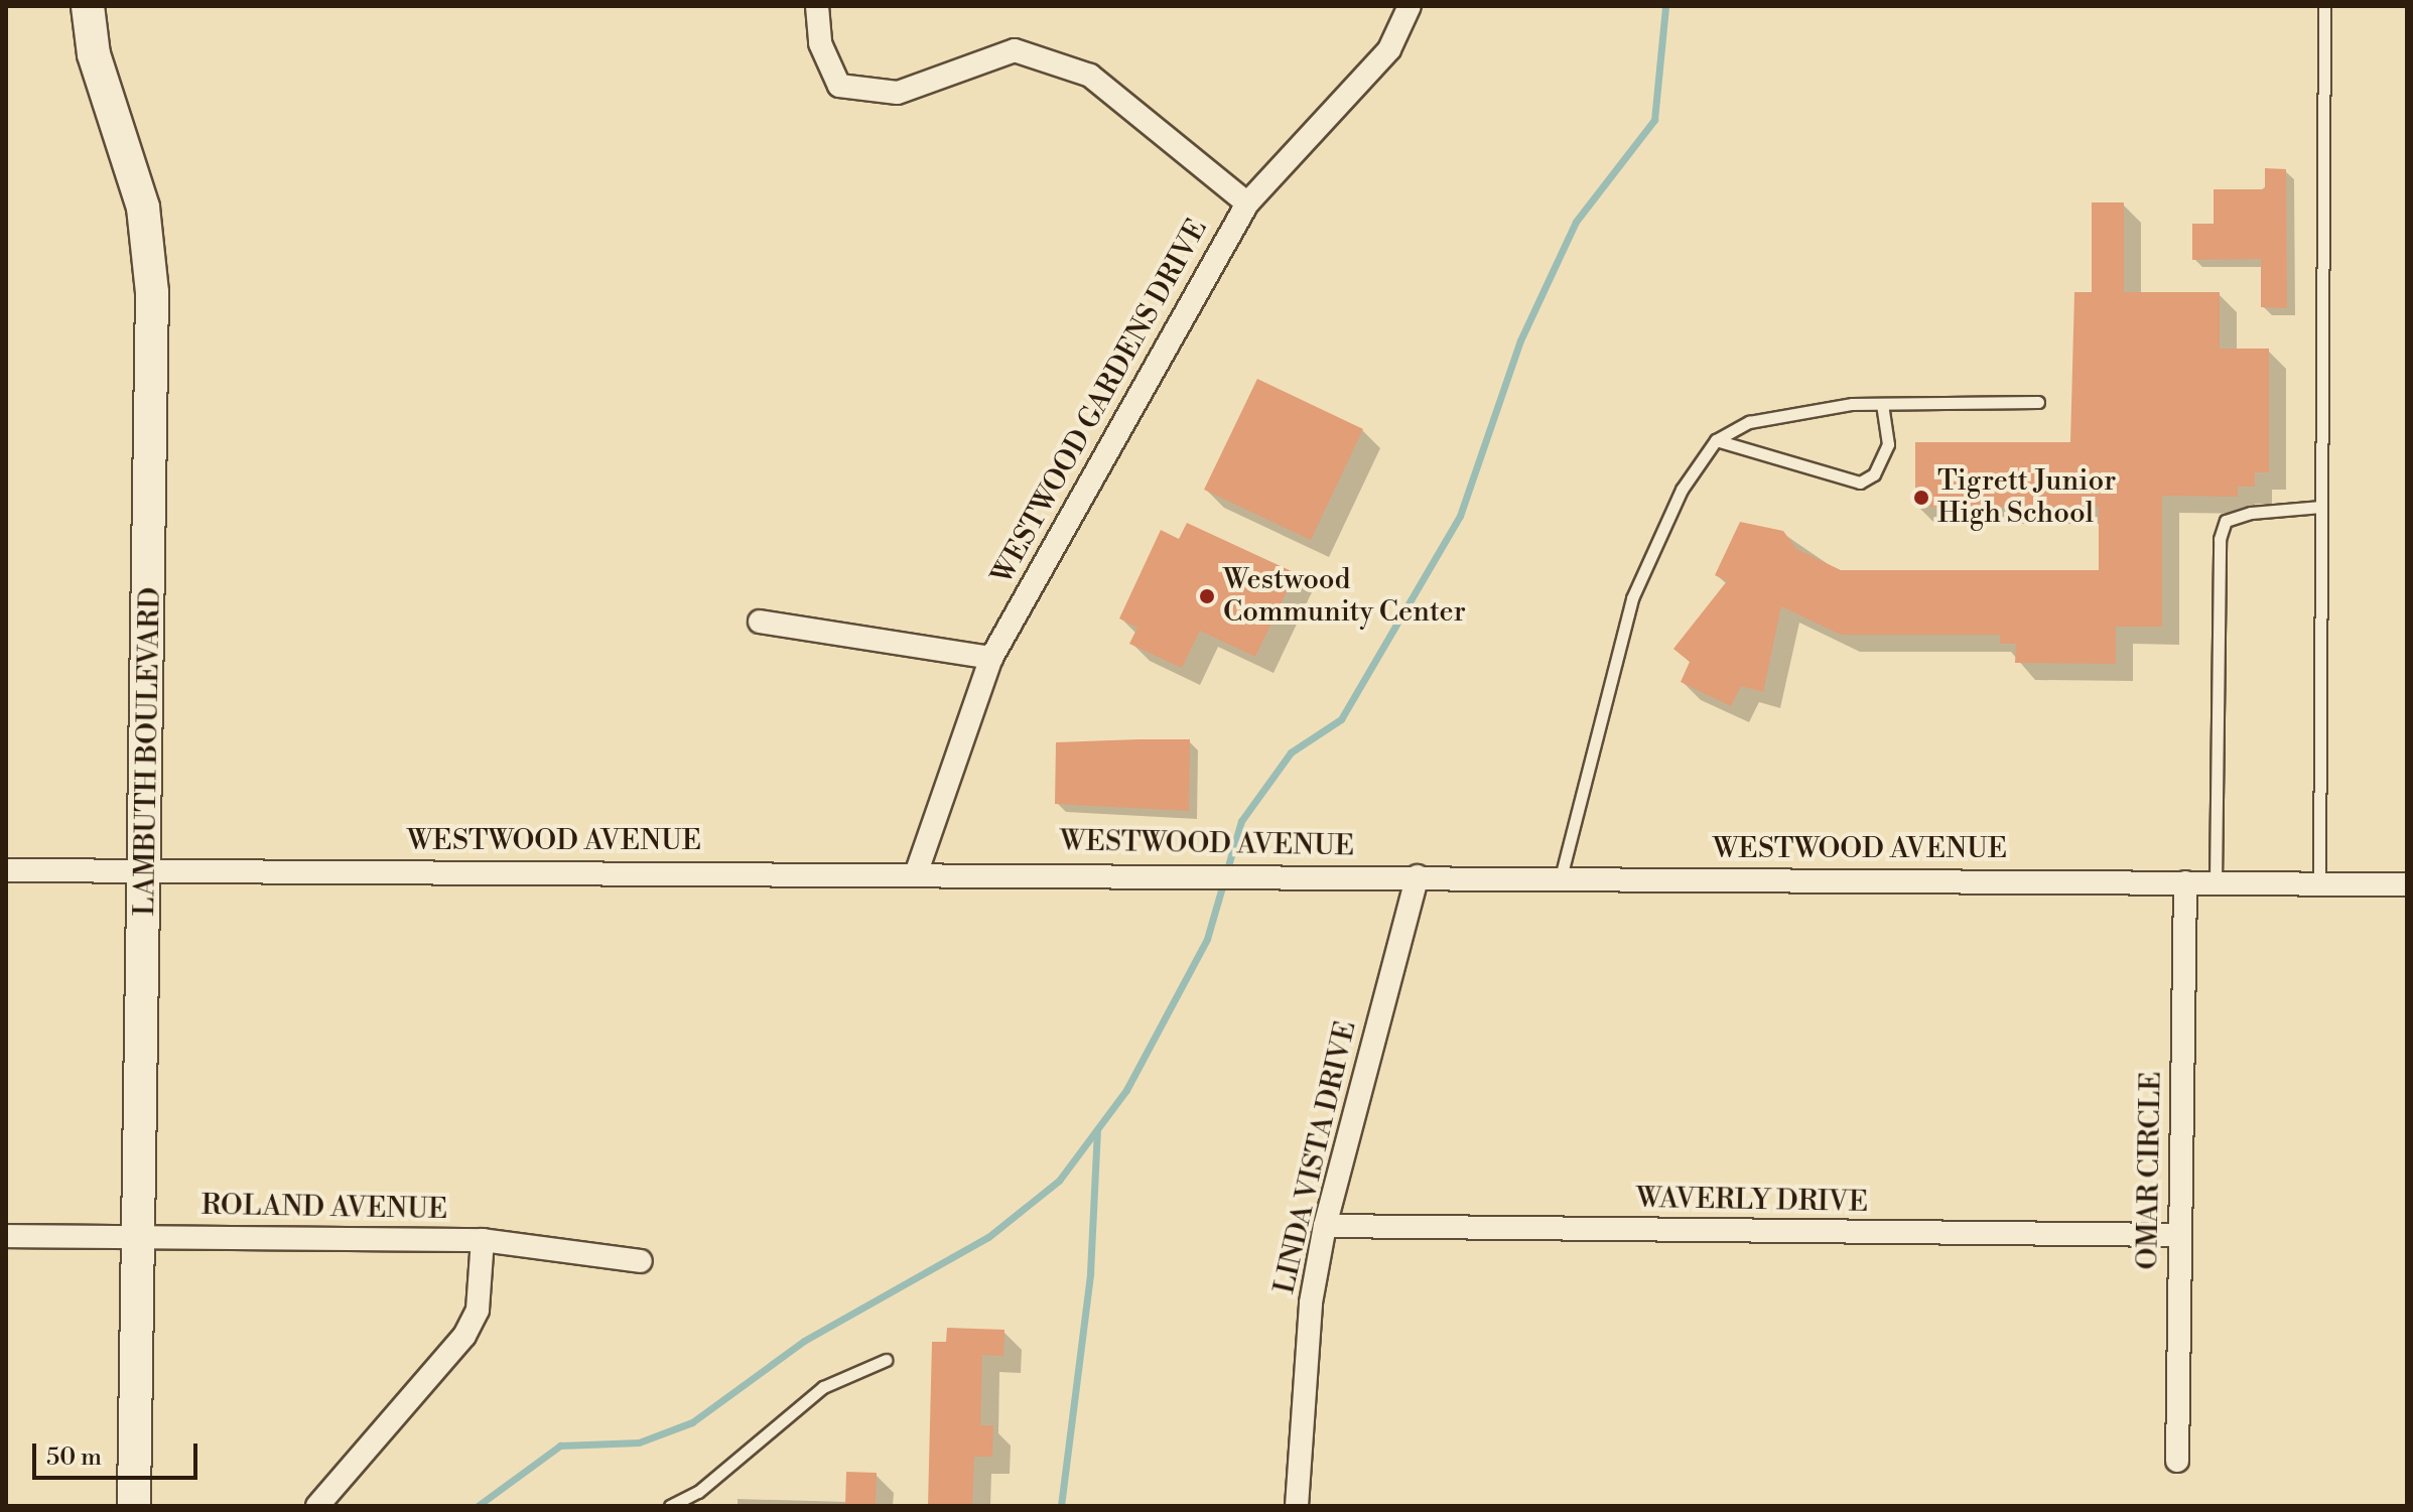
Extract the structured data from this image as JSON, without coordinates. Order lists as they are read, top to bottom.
{
  "streets": {
    "street": [
      "WESTWOOD GARDENS DRIVE",
      "LAMBUTH BOULEVARD",
      "WESTWOOD AVENUE",
      "LINDA VISTA DRIVE",
      "OMAR CIRCLE",
      "WAVERLY DRIVE",
      "ROLAND AVENUE"
    ]
  },
  "crossings": [
    ["WESTWOOD GARDENS DRIVE", "WESTWOOD AVENUE"],
    ["LAMBUTH BOULEVARD", "WESTWOOD AVENUE"],
    ["LAMBUTH BOULEVARD", "ROLAND AVENUE"],
    ["WESTWOOD AVENUE", "LINDA VISTA DRIVE"],
    ["WESTWOOD AVENUE", "OMAR CIRCLE"],
    ["LINDA VISTA DRIVE", "WAVERLY DRIVE"],
    ["OMAR CIRCLE", "WAVERLY DRIVE"]
  ],
  "places": ["Tigrett Junior High School", "Westwood Community Center"],
  "scale_bar": "50 m"
}
